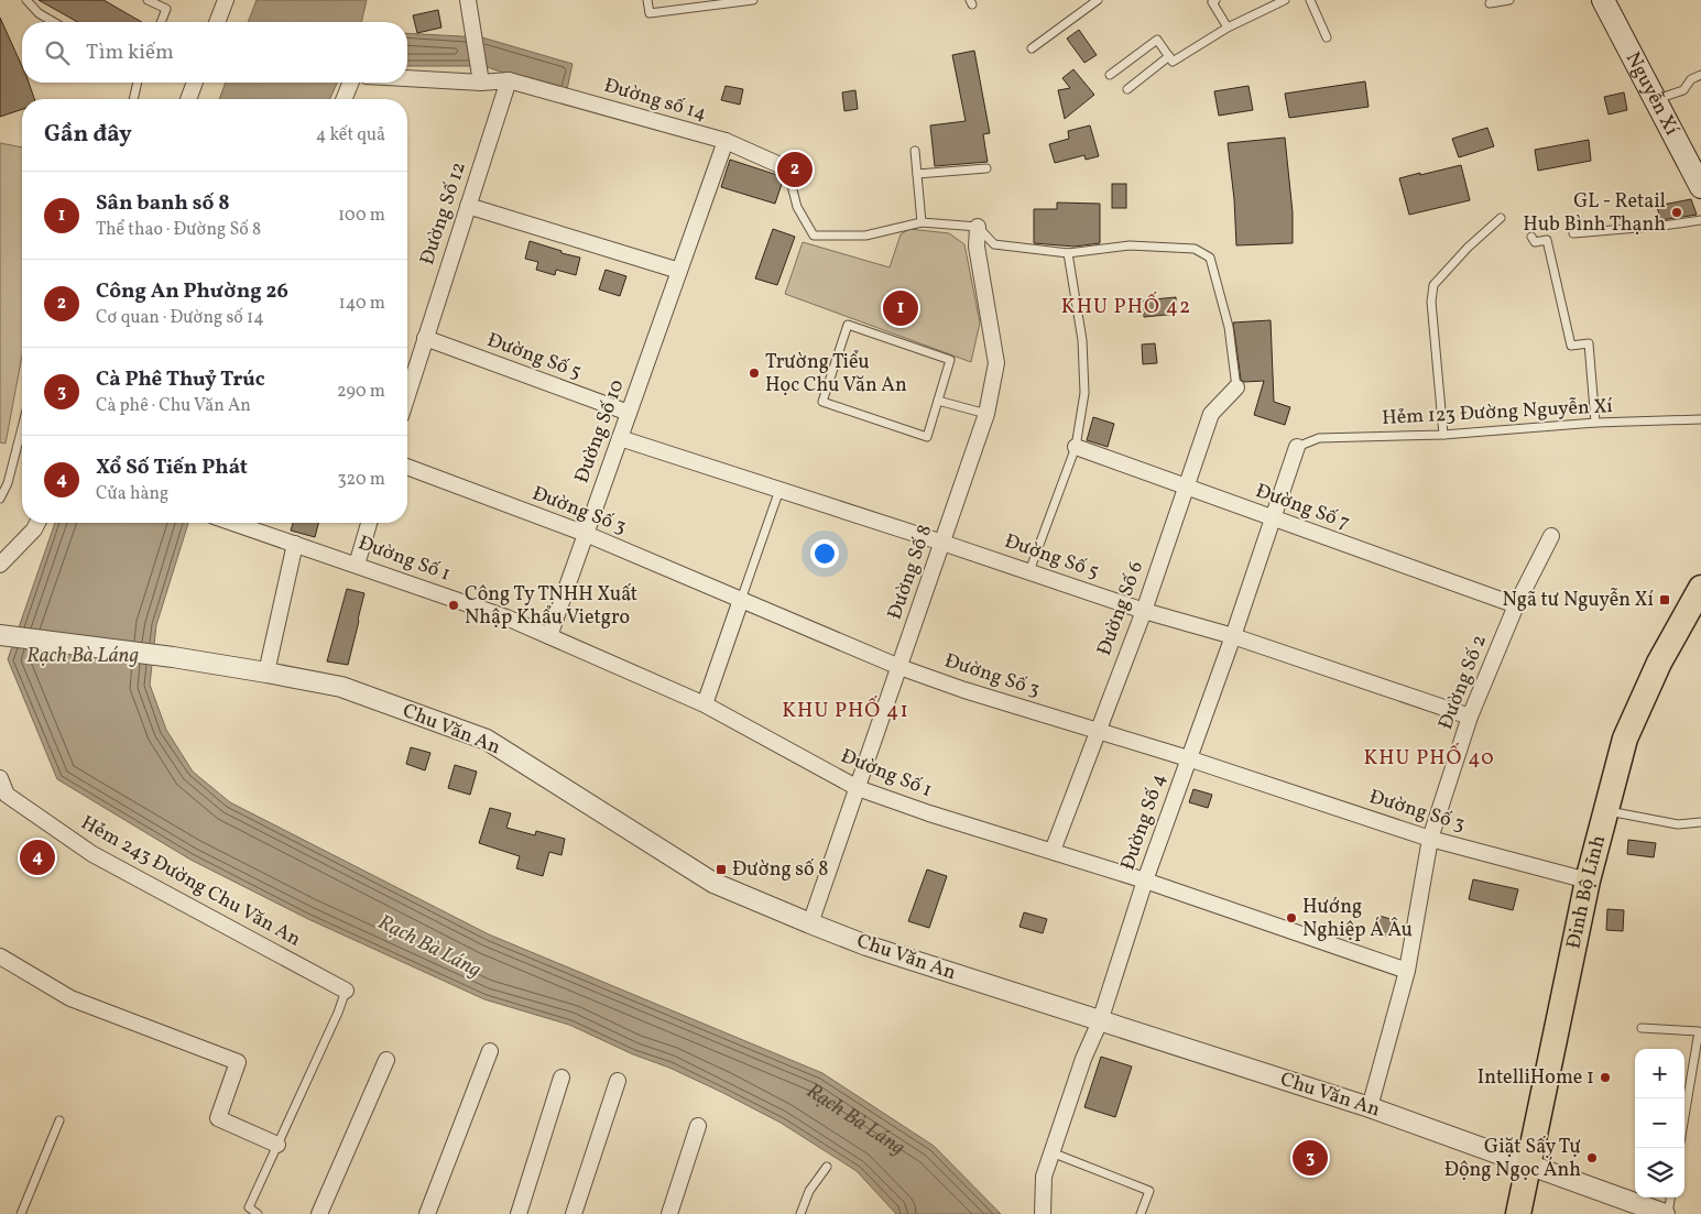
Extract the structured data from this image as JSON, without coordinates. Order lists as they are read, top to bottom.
{
  "streets": {
    "main road": ["Nguyễn Xí", "Đinh Bộ Lĩnh"],
    "street": [
      "Đường số 14",
      "Đường Số 12",
      "Đường Số 5",
      "Đường Số 10",
      "Đường Số 7",
      "Đường Số 3",
      "Đường Số 1",
      "Đường Số 8",
      "Đường Số 6",
      "Đường Số 2",
      "Chu Văn An",
      "Đường Số 4",
      "Hẻm 243 Đường Chu Văn An"
    ],
    "lane": ["Hẻm 123 Đường Nguyễn Xí"]
  },
  "crossings": [
    ["Đường số 14", "Đường Số 12"],
    ["Đường số 14", "Đường Số 10"],
    ["Đường Số 12", "Đường Số 5"],
    ["Đường Số 5", "Đường Số 10"],
    ["Đường Số 5", "Đường Số 8"],
    ["Đường Số 5", "Đường Số 6"],
    ["Đường Số 5", "Đường Số 2"],
    ["Đường Số 5", "Đường Số 4"],
    ["Hẻm 123 Đường Nguyễn Xí", "Đường Số 4"],
    ["Đường Số 10", "Đường Số 3"],
    ["Đường Số 10", "Đường Số 1"],
    ["Đường Số 7", "Đường Số 6"],
    ["Đường Số 7", "Đường Số 2"],
    ["Đường Số 7", "Đường Số 4"],
    ["Đường Số 3", "Đường Số 8"],
    ["Đường Số 3", "Đường Số 6"],
    ["Đường Số 3", "Đường Số 2"],
    ["Đường Số 3", "Đường Số 4"],
    ["Đường Số 3", "Đinh Bộ Lĩnh"],
    ["Đường Số 1", "Đường Số 8"],
    ["Đường Số 1", "Đường Số 6"],
    ["Đường Số 1", "Đường Số 2"],
    ["Đường Số 1", "Đường Số 4"],
    ["Đường Số 8", "Chu Văn An"],
    ["Đường Số 2", "Chu Văn An"],
    ["Chu Văn An", "Đường Số 4"],
    ["Chu Văn An", "Đinh Bộ Lĩnh"]
  ],
  "districts": ["KHU PHỐ 42", "KHU PHỐ 41", "KHU PHỐ 40"],
  "water": ["Rạch Bà Láng"],
  "places": {
    "other": [
      "GL - Retail Hub Bình Thạnh",
      "Trường Tiểu Học Chu Văn An",
      "Công Ty TNHH Xuất Nhập Khẩu Vietgro",
      "Hướng Nghiệp Á Âu",
      "IntelliHome 1",
      "Giặt Sấy Tự Động Ngọc Ánh"
    ],
    "transit": ["Ngã tư Nguyễn Xí", "Đường số 8"]
  },
  "page": {
    "search": "Tìm kiếm",
    "heading": ["Gần đây", "4 kết quả"],
    "pins": [
      "2",
      "1",
      "4",
      "3"
    ],
    "list": [
      {
        "mark": "1",
        "name": "Sân banh số 8",
        "note": "Thể thao · Đường Số 8",
        "value": "100 m"
      },
      {
        "mark": "2",
        "name": "Công An Phường 26",
        "note": "Cơ quan · Đường số 14",
        "value": "140 m"
      },
      {
        "mark": "3",
        "name": "Cà Phê Thuỷ Trúc",
        "note": "Cà phê · Chu Văn An",
        "value": "290 m"
      },
      {
        "mark": "4",
        "name": "Xổ Số Tiến Phát",
        "note": "Cửa hàng",
        "value": "320 m"
      }
    ],
    "map_buttons": ["+", "−"]
  }
}
